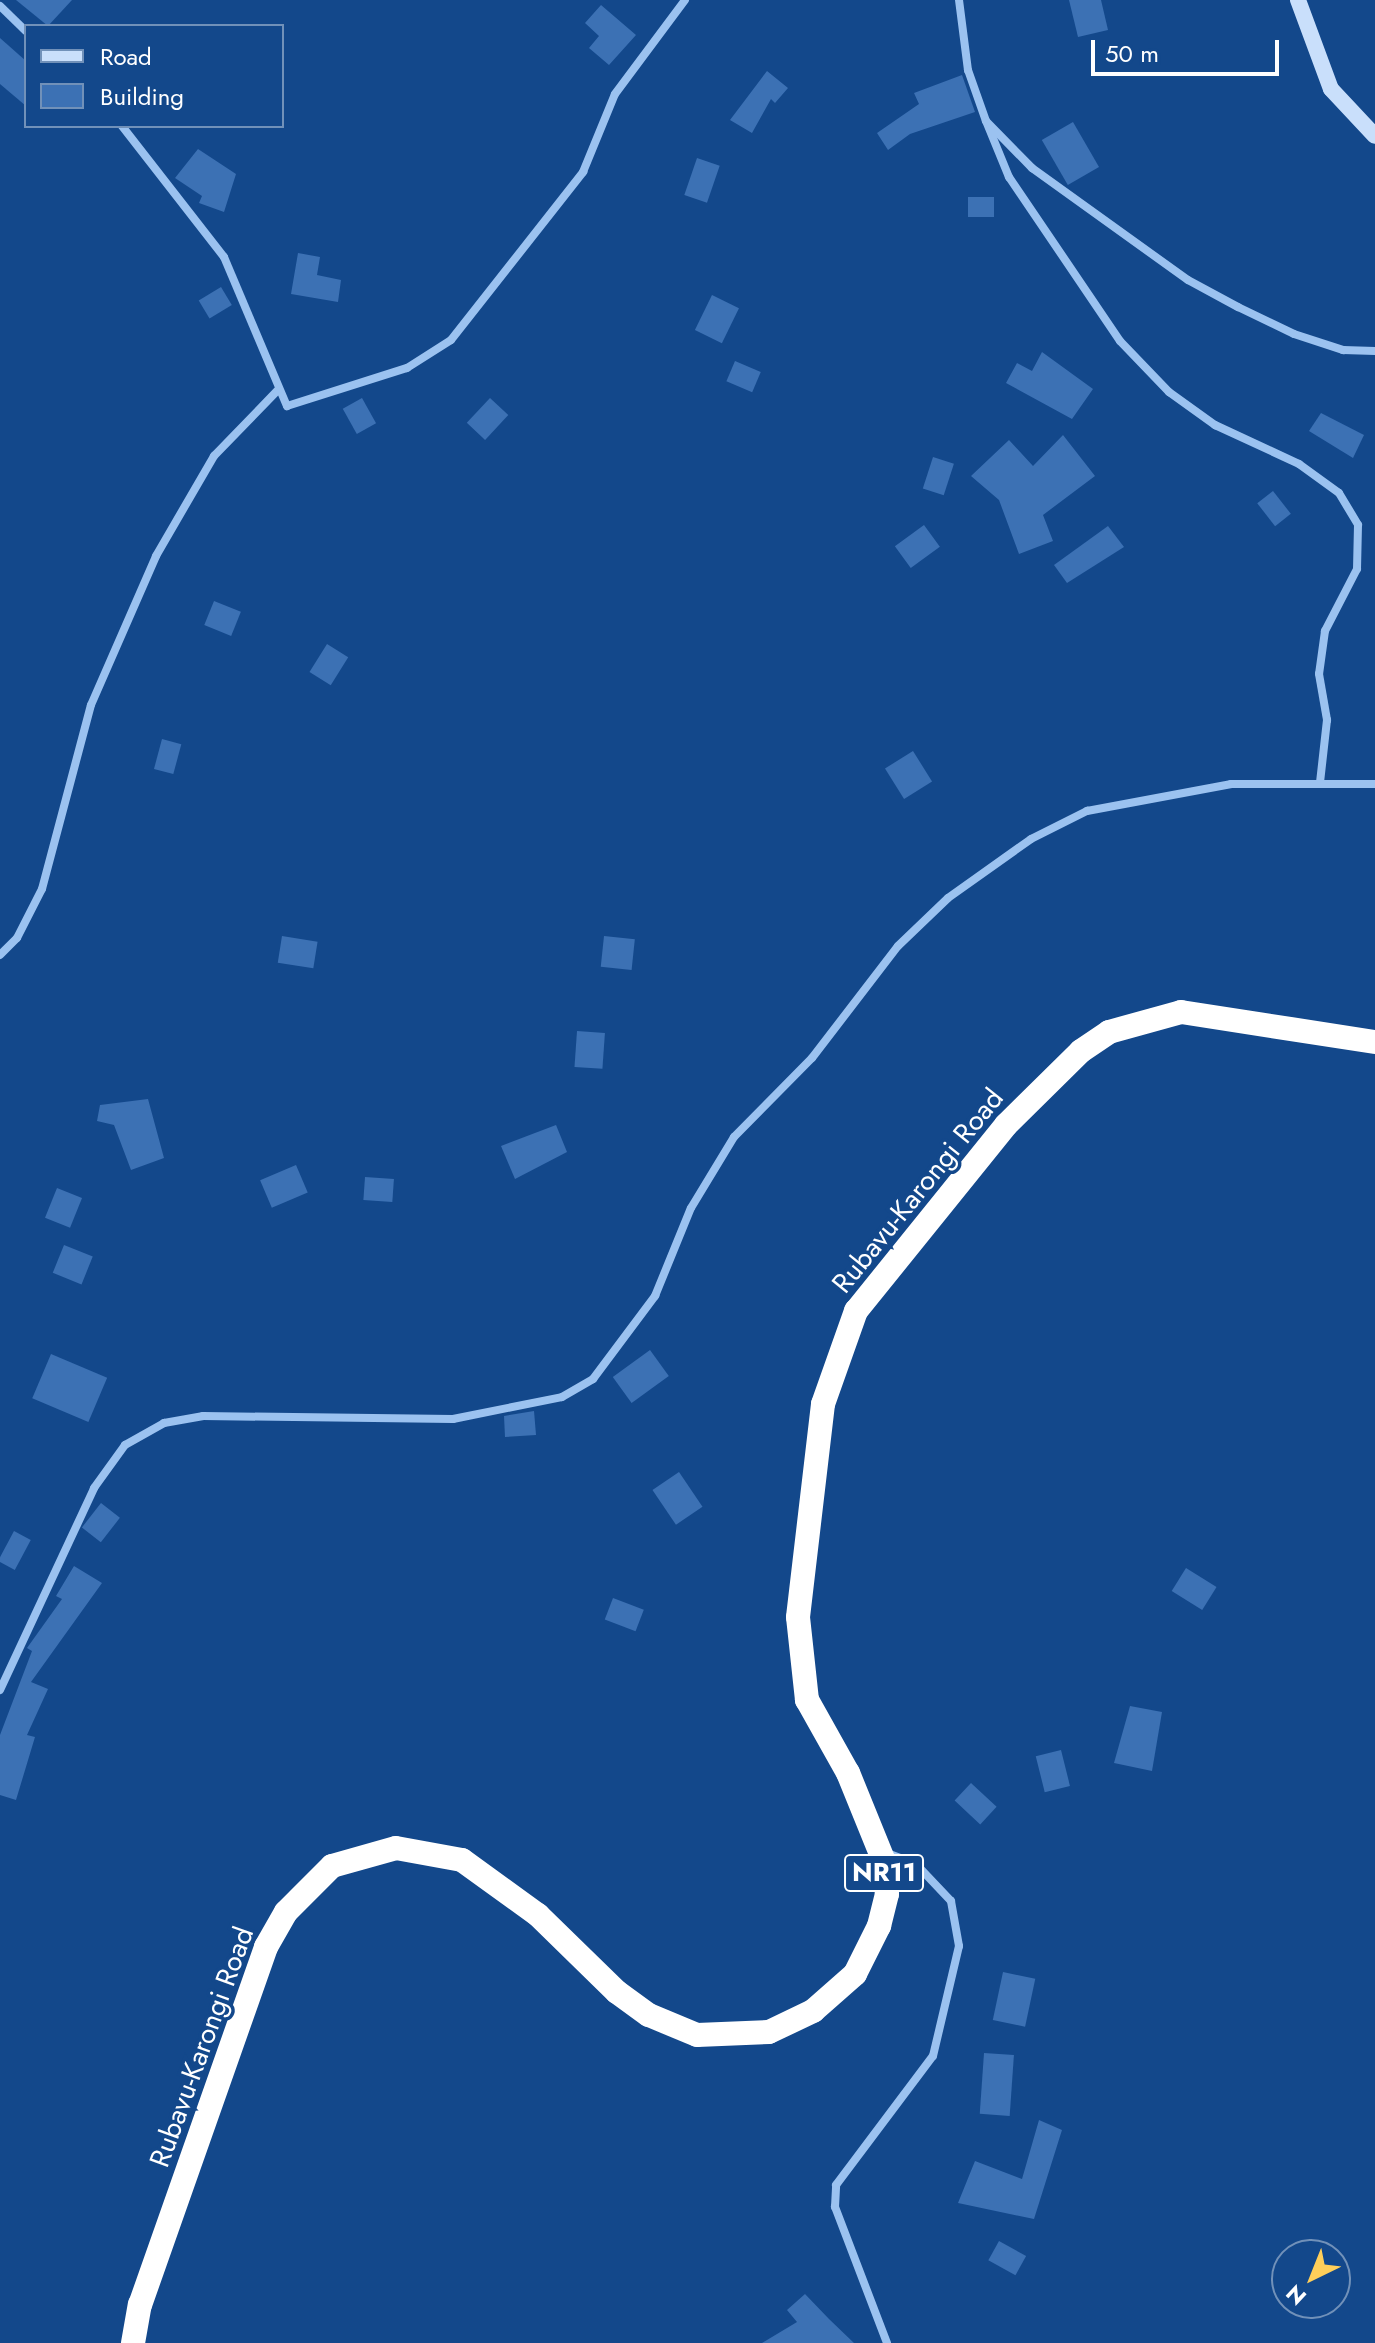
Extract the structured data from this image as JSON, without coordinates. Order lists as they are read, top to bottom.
{
  "streets": {
    "highway": ["Rubavu-Karongi Road", "NR11"]
  },
  "legend": ["Road", "Building"],
  "scale_bar": "50 m",
  "north": "bottom left"
}
